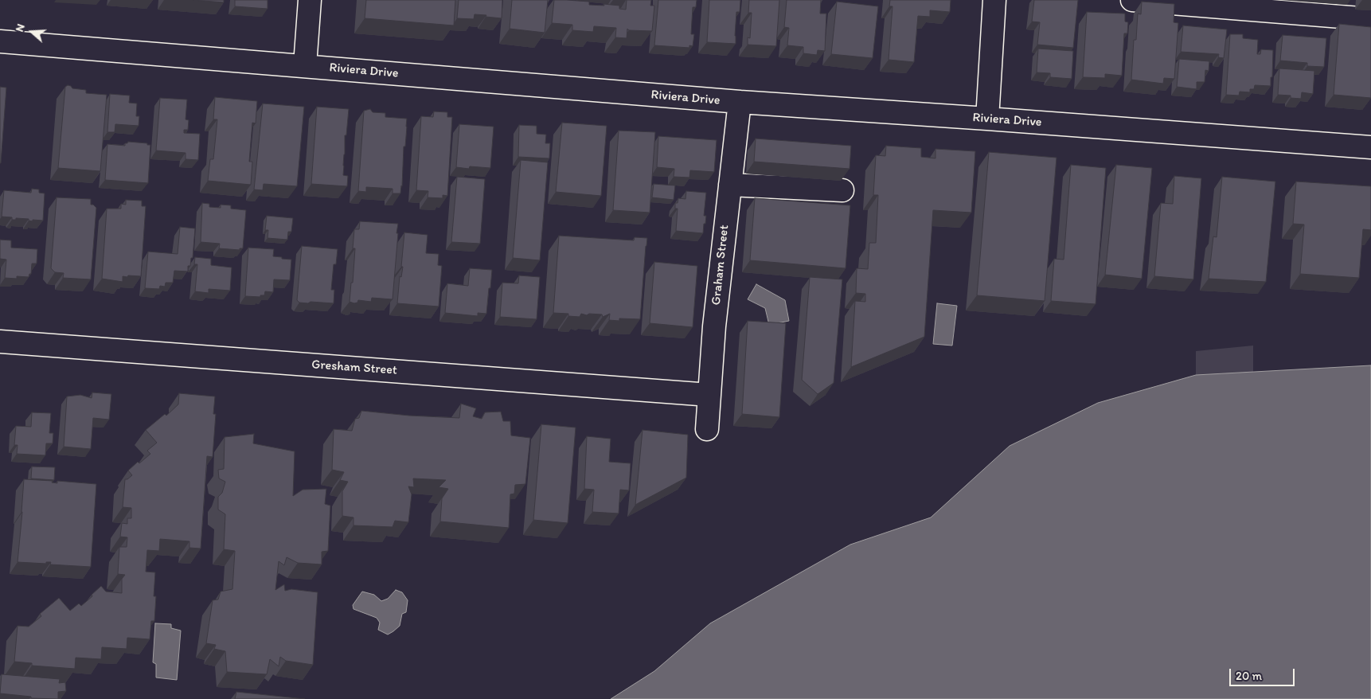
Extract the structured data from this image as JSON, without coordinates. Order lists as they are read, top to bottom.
{
  "streets": {
    "street": ["Riviera Drive", "Graham Street", "Gresham Street"]
  },
  "crossings": [
    ["Riviera Drive", "Graham Street"],
    ["Graham Street", "Gresham Street"]
  ],
  "scale_bar": "20 m",
  "north": "left"
}
